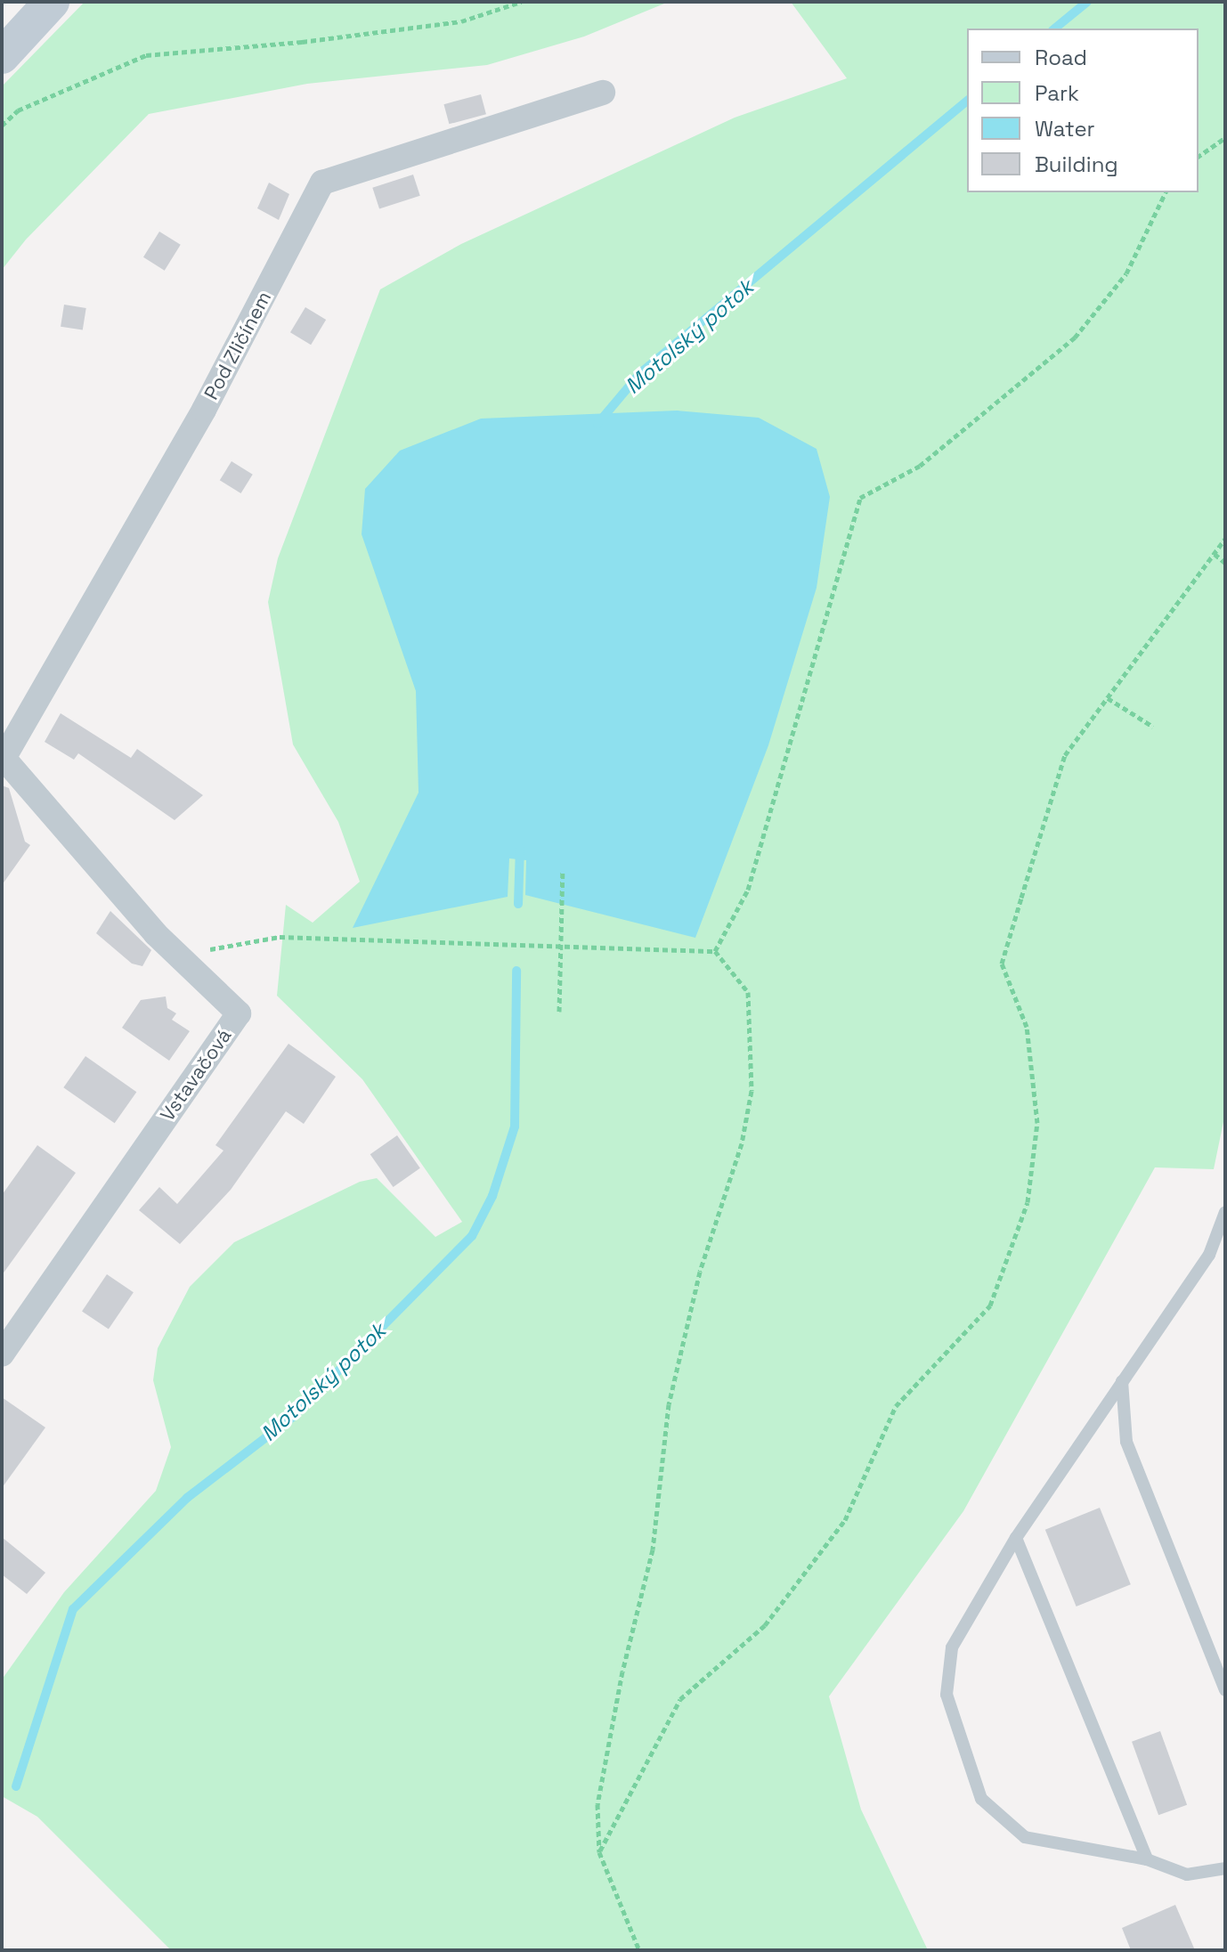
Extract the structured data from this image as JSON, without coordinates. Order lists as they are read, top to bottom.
{
  "streets": {
    "street": ["Pod Zličínem", "Vstavačová"]
  },
  "crossings": [
    ["Pod Zličínem", "Vstavačová"]
  ],
  "water": ["Motolský potok"],
  "legend": [
    "Road",
    "Park",
    "Water",
    "Building"
  ]
}
